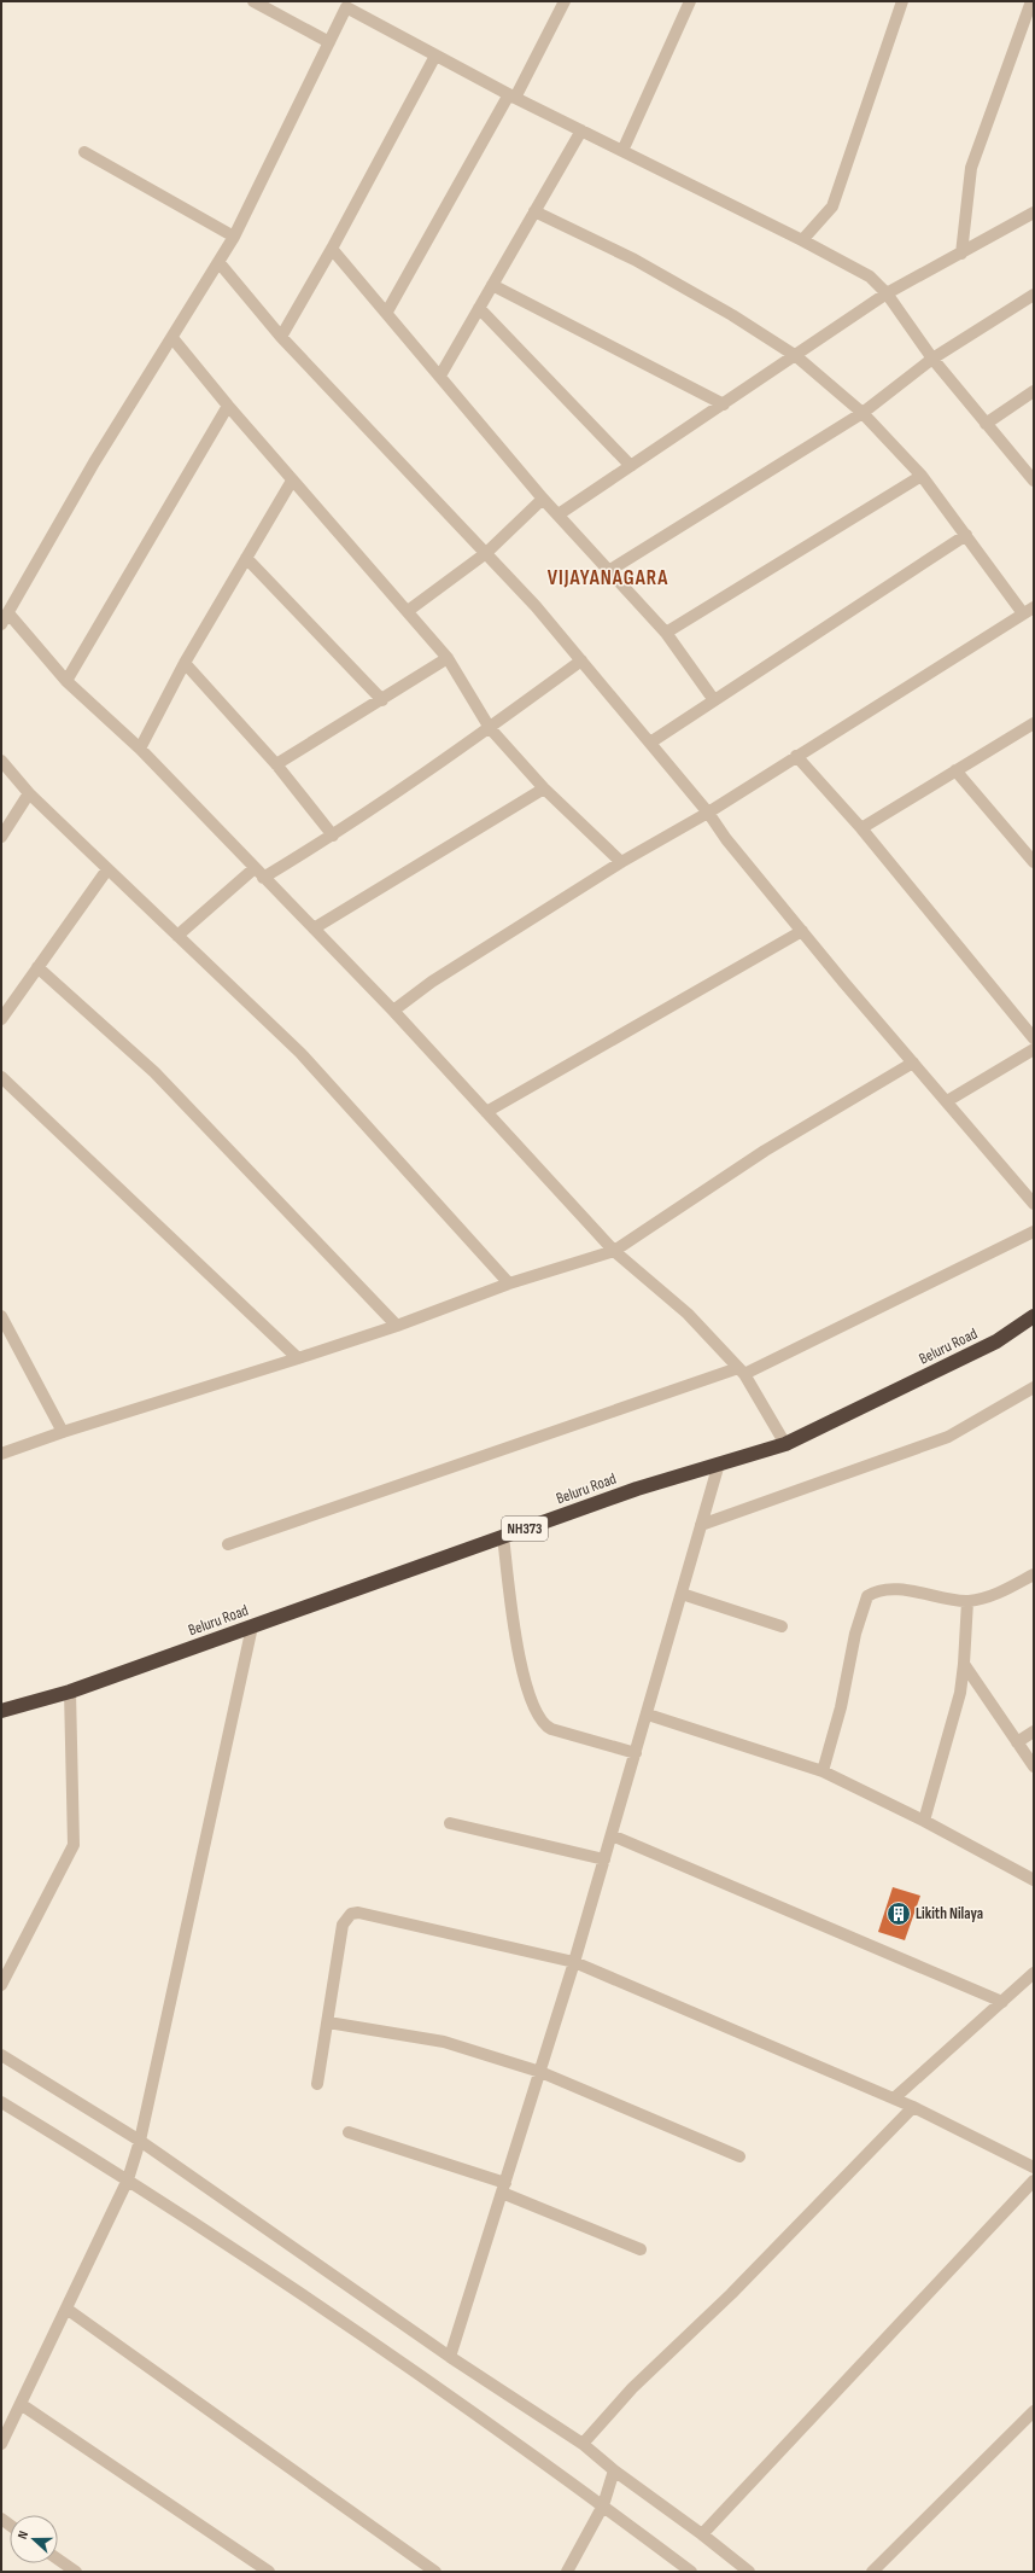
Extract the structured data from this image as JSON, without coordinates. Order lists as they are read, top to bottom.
{
  "streets": {
    "highway": ["Beluru Road", "NH373"]
  },
  "districts": ["VIJAYANAGARA"],
  "places": {
    "building": ["Likith Nilaya"]
  },
  "north": "left"
}
